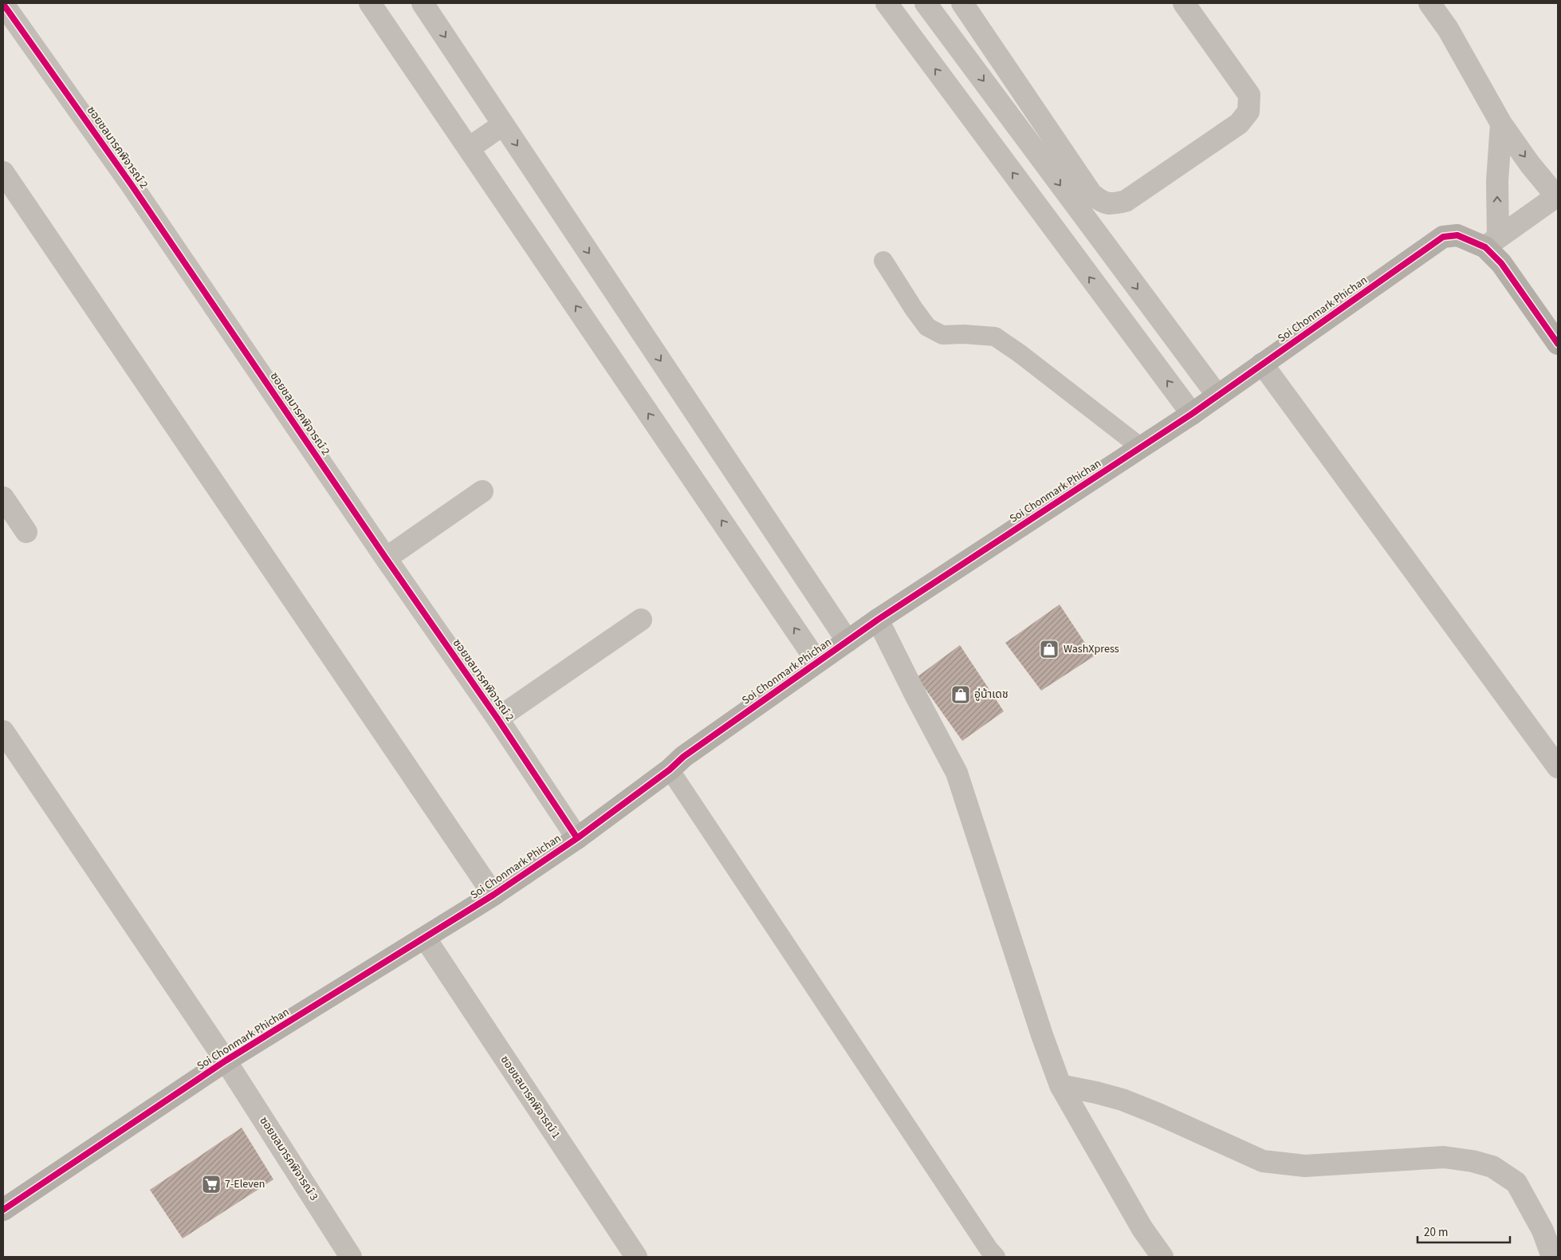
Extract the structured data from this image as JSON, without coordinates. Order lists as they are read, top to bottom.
{
  "streets": {
    "street": [
      "ซอยชลมารคพิจารณ์ 2",
      "Soi Chonmark Phichan",
      "ซอยชลมารคพิจารณ์ 1",
      "ซอยชลมารคพิจารณ์ 3"
    ]
  },
  "crossings": [
    ["ซอยชลมารคพิจารณ์ 2", "Soi Chonmark Phichan"],
    ["Soi Chonmark Phichan", "ซอยชลมารคพิจารณ์ 1"],
    ["Soi Chonmark Phichan", "ซอยชลมารคพิจารณ์ 3"]
  ],
  "places": {
    "shop": ["WashXpress", "อู่น้าเดช"],
    "supermarket": ["7-Eleven"]
  },
  "scale_bar": "20 m"
}
